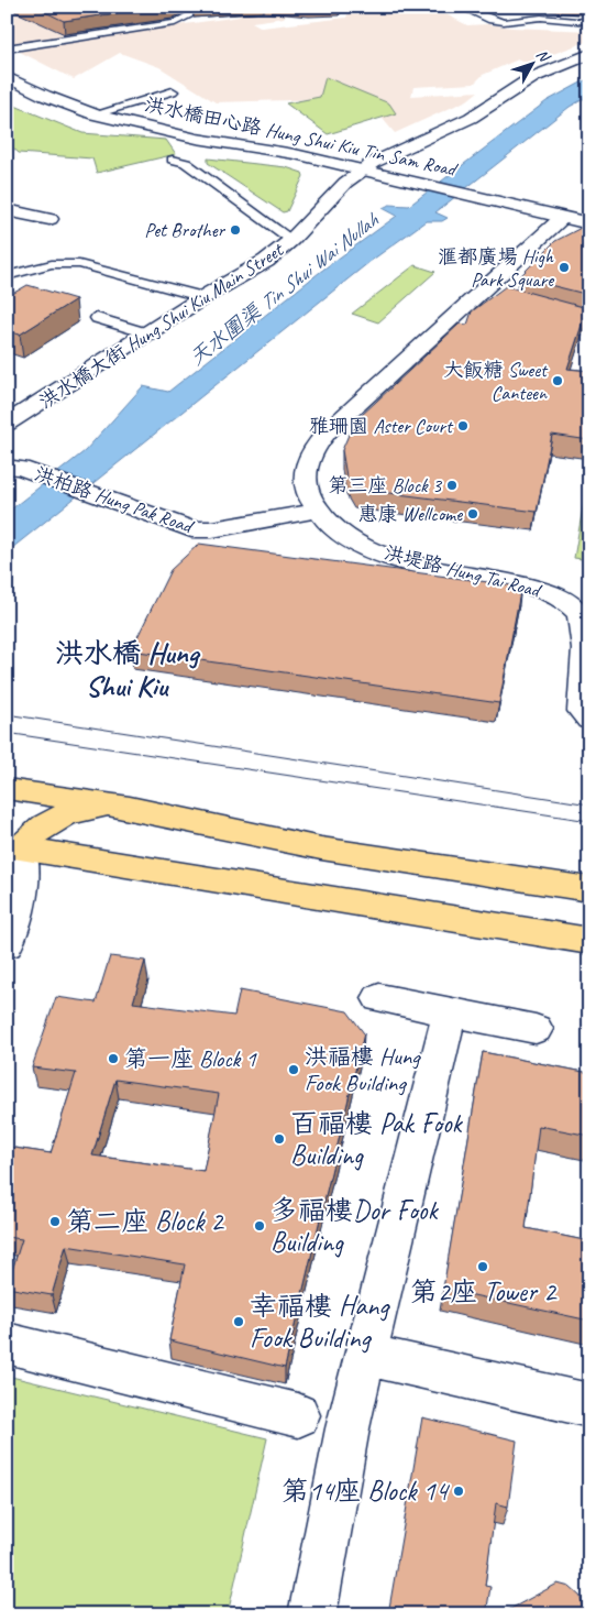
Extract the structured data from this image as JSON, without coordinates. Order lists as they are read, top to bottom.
{
  "streets": {
    "street": [
      "洪水橋田心路 Hung Shui Kiu Tin Sam Road",
      "洪水橋大街 Hung Shui Kiu Main Street",
      "洪柏路 Hung Pak Road",
      "洪堤路 Hung Tai Road"
    ]
  },
  "crossings": [
    ["洪水橋田心路 Hung Shui Kiu Tin Sam Road", "洪水橋大街 Hung Shui Kiu Main Street"],
    ["洪水橋田心路 Hung Shui Kiu Tin Sam Road", "洪堤路 Hung Tai Road"],
    ["洪柏路 Hung Pak Road", "洪堤路 Hung Tai Road"]
  ],
  "districts": ["洪水橋 Hung Shui Kiu"],
  "water": ["天水圍渠 Tin Shui Wai Nullah"],
  "places": [
    "Pet Brother",
    "滙都廣場 High Park Square",
    "大飯糖 Sweet Canteen",
    "雅珊園 Aster Court",
    "第三座 Block 3",
    "惠康 Wellcome",
    "第一座 Block 1",
    "洪福樓 Hung Fook Building",
    "百福樓 Pak Fook Building",
    "第二座 Block 2",
    "多福樓Dor Fook Building",
    "第2座 Tower 2",
    "幸福樓 Hang Fook Building",
    "第14座 Block 14"
  ],
  "north": "top right"
}
